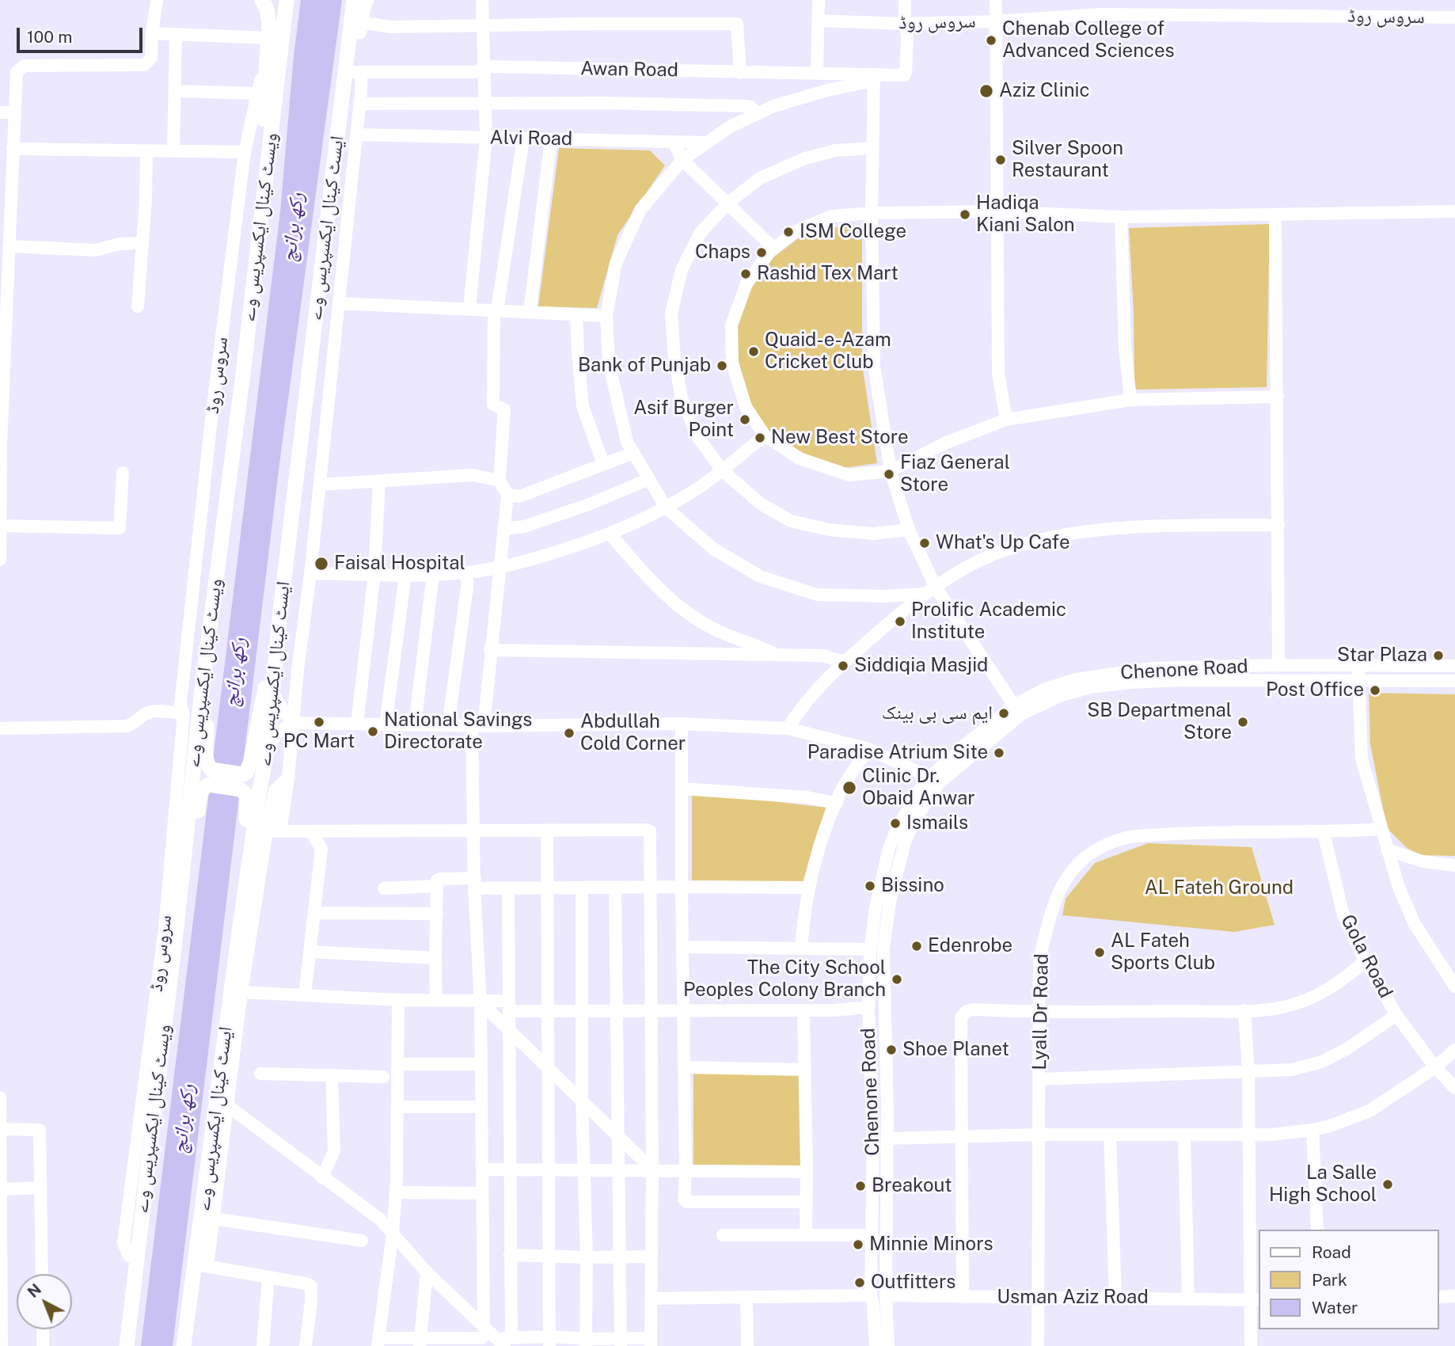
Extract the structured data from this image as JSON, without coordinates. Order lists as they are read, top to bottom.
{
  "streets": {
    "main road": ["ویسٹ کینال ایکسپریس وے", "ایسٹ کینال ایکسپریس وے"],
    "street": [
      "سروس روڈ",
      "Awan Road",
      "Alvi Road",
      "Chenone Road",
      "Gola Road",
      "Lyall Dr Road",
      "Usman Aziz Road"
    ]
  },
  "crossings": [
    ["سروس روڈ", "Awan Road"],
    ["Chenone Road", "Usman Aziz Road"],
    ["Gola Road", "Lyall Dr Road"],
    ["Lyall Dr Road", "Usman Aziz Road"]
  ],
  "water": ["رکھ برانچ"],
  "parks": ["AL Fateh Ground"],
  "places": [
    "Chenab College of Advanced Sciences",
    "Aziz Clinic",
    "Silver Spoon Restaurant",
    "Hadiqa Kiani Salon",
    "ISM College",
    "Chaps",
    "Rashid Tex Mart",
    "Quaid-e-Azam Cricket Club",
    "Bank of Punjab",
    "Asif Burger Point",
    "New Best Store",
    "Fiaz General Store",
    "What's Up Cafe",
    "Faisal Hospital",
    "Prolific Academic Institute",
    "Star Plaza",
    "Siddiqia Masjid",
    "Post Office",
    "ایم سی بی بینک",
    "PC Mart",
    "SB Departmenal Store",
    "National Savings Directorate",
    "Abdullah Cold Corner",
    "Paradise Atrium Site",
    "Clinic Dr. Obaid Anwar",
    "Ismails",
    "Bissino",
    "Edenrobe",
    "AL Fateh Sports Club",
    "The City School Peoples Colony Branch",
    "Shoe Planet",
    "La Salle High School",
    "Breakout",
    "Minnie Minors",
    "Outfitters"
  ],
  "legend": ["Road", "Park", "Water"],
  "scale_bar": "100 m",
  "north": "top left"
}
